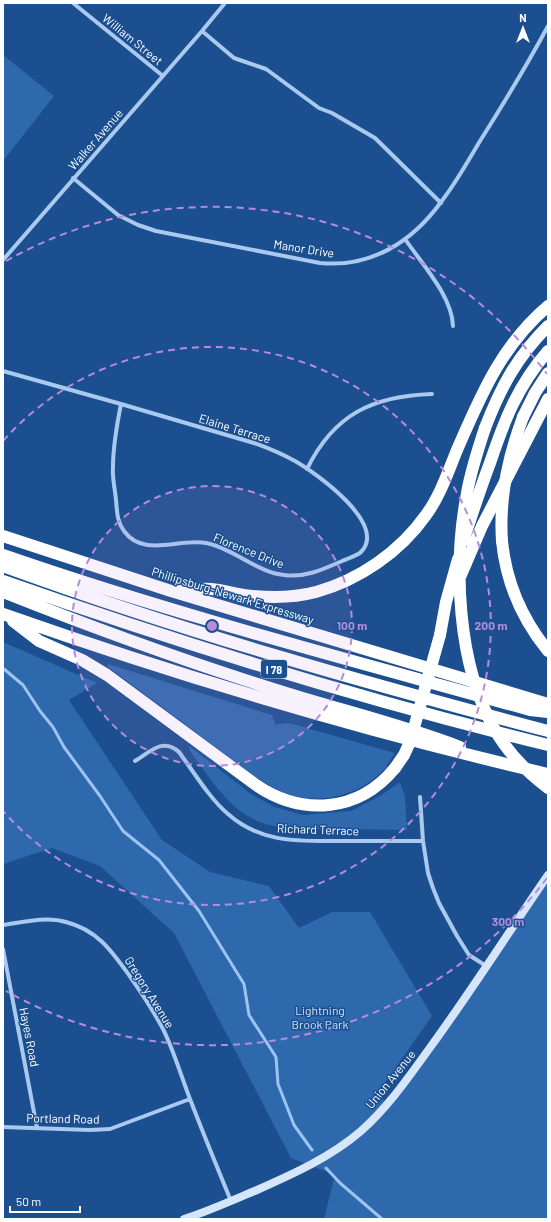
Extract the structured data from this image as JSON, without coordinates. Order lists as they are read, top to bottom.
{
  "streets": {
    "highway": ["Phillipsburg-Newark Expressway", "I 78"],
    "street": [
      "William Street",
      "Walker Avenue",
      "Manor Drive",
      "Elaine Terrace",
      "Florence Drive",
      "Richard Terrace",
      "Gregory Avenue",
      "Hayes Road",
      "Union Avenue",
      "Portland Road"
    ]
  },
  "crossings": [
    ["William Street", "Walker Avenue"],
    ["Walker Avenue", "Manor Drive"],
    ["Elaine Terrace", "Florence Drive"],
    ["Gregory Avenue", "Union Avenue"],
    ["Gregory Avenue", "Portland Road"],
    ["Hayes Road", "Portland Road"]
  ],
  "parks": ["Lightning Brook Park"],
  "scale_bar": "50 m",
  "north": "top",
  "rings": ["100 m", "200 m", "300 m"]
}
